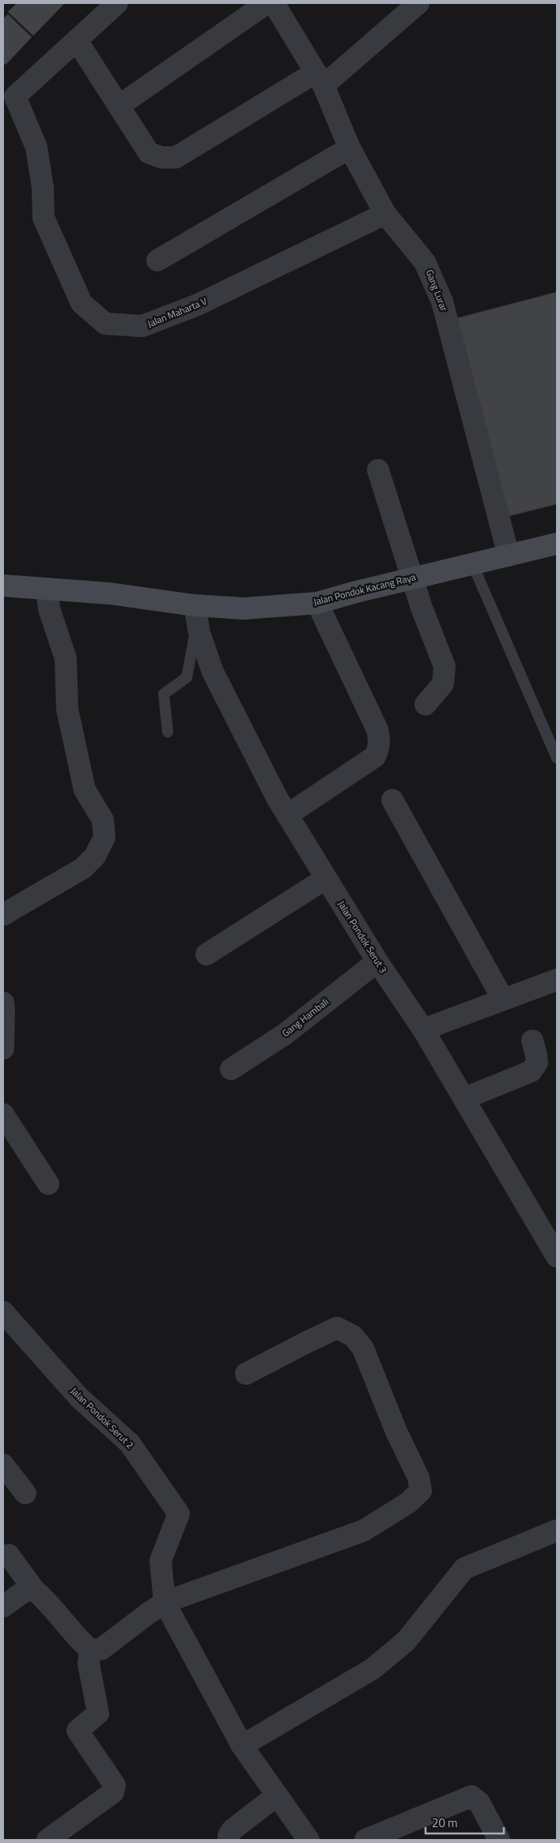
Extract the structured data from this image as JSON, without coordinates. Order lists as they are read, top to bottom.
{
  "streets": {
    "main road": ["Jalan Pondok Kacang Raya"],
    "street": [
      "Gang Lurar",
      "Jalan Maharta V",
      "Jalan Pondok Serut 3",
      "Gang Hambali",
      "Jalan Pondok Serut 2"
    ]
  },
  "crossings": [
    ["Gang Lurar", "Jalan Maharta V"],
    ["Gang Lurar", "Jalan Pondok Kacang Raya"],
    ["Jalan Pondok Kacang Raya", "Jalan Pondok Serut 3"],
    ["Jalan Pondok Serut 3", "Gang Hambali"]
  ],
  "scale_bar": "20 m"
}
